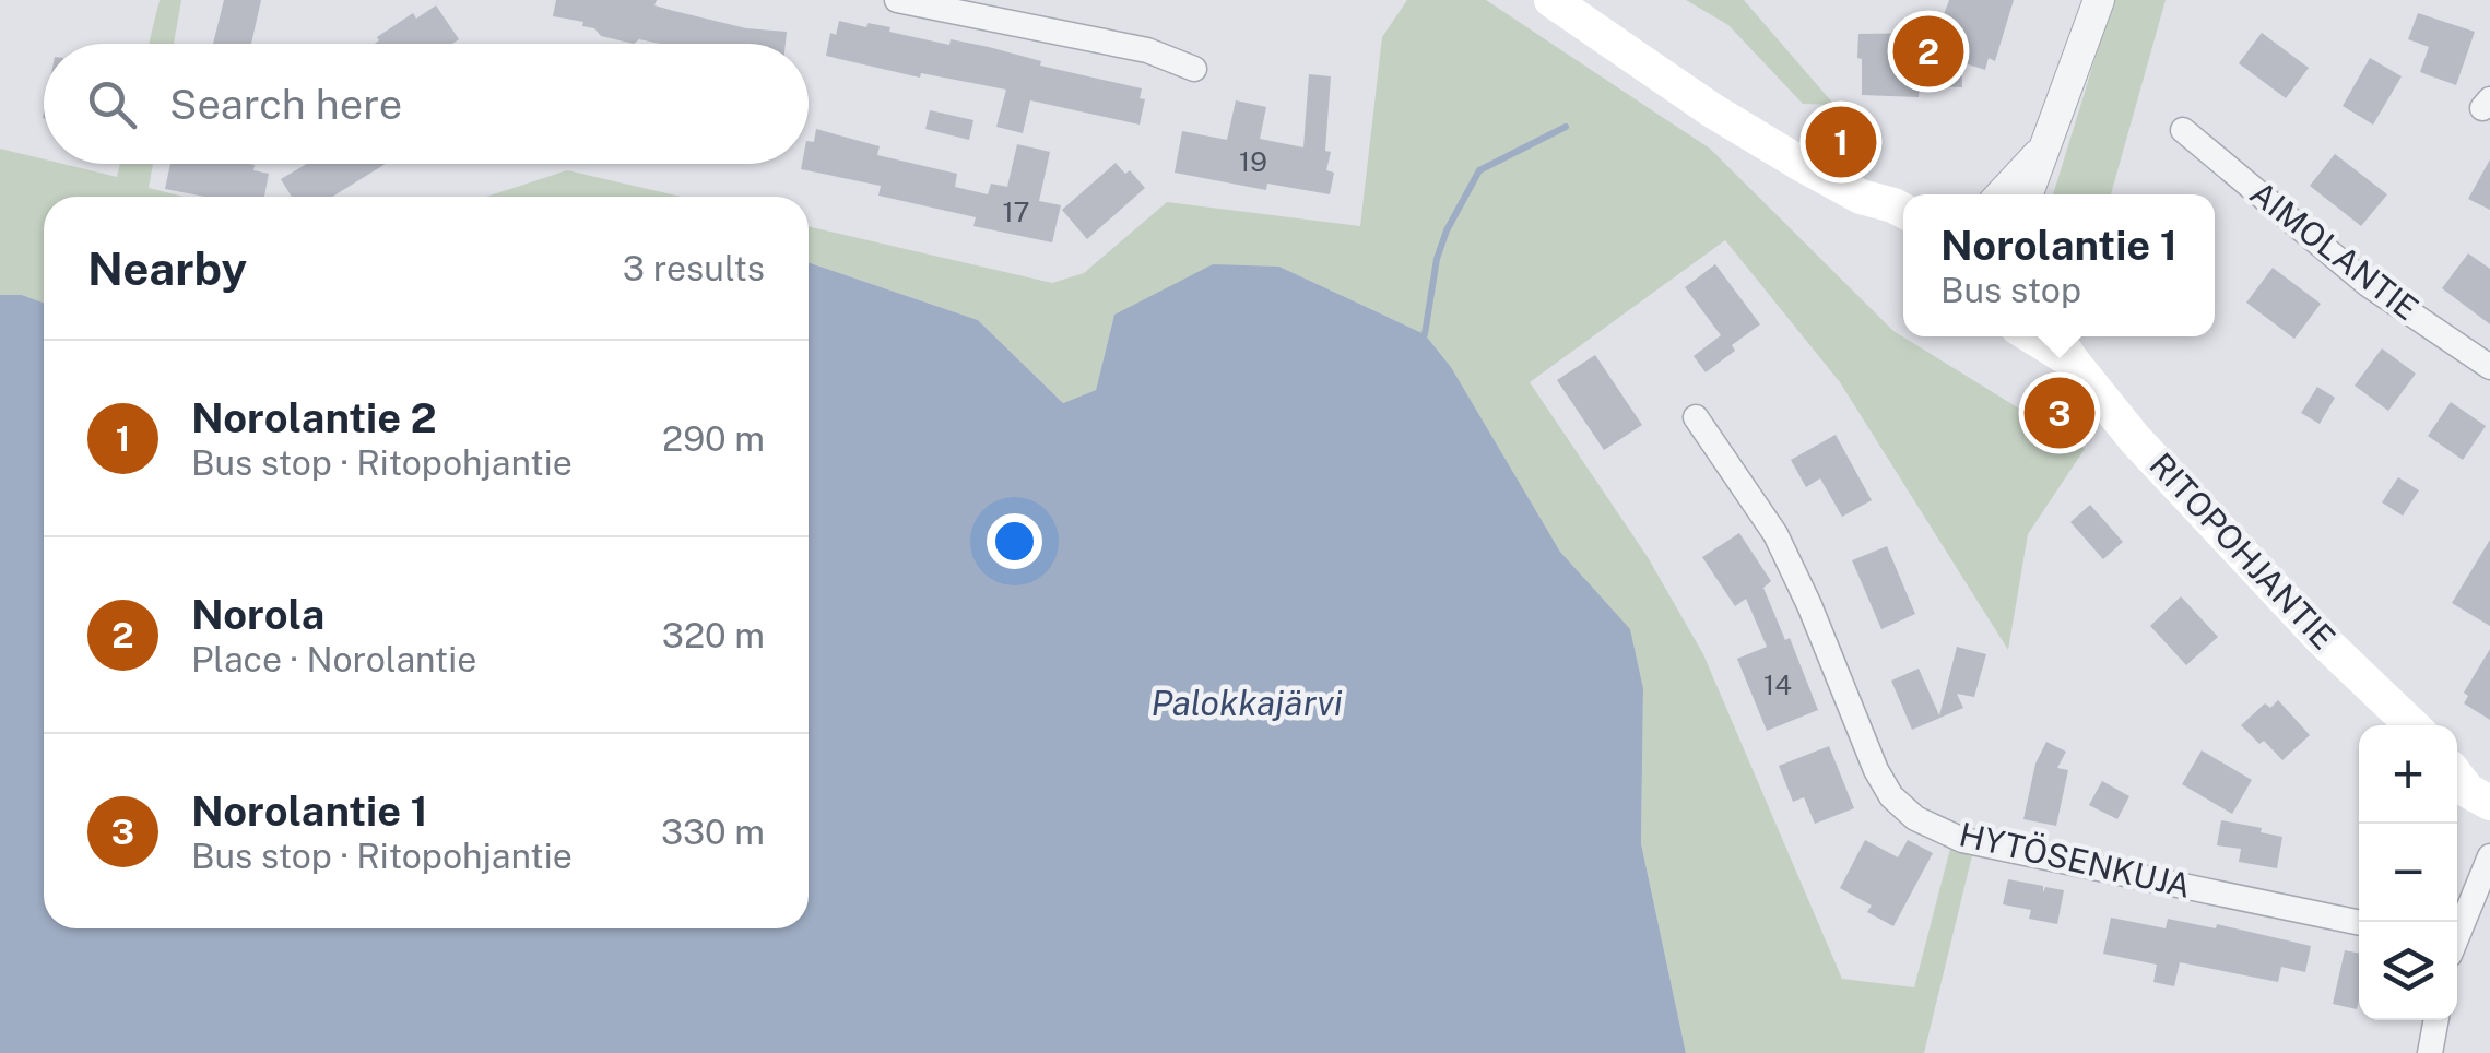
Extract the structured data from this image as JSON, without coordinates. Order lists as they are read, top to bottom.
{
  "streets": {
    "main road": ["RITOPOHJANTIE"],
    "street": ["AIMOLANTIE", "HYTÖSENKUJA"]
  },
  "water": ["Palokkajärvi"],
  "house_numbers": ["19", "17", "14"],
  "page": {
    "pins": ["2", "1", "3"],
    "search": "Search here",
    "popup": ["Norolantie 1", "Bus stop"],
    "heading": ["Nearby", "3 results"],
    "list": [
      {
        "mark": "1",
        "name": "Norolantie 2",
        "note": "Bus stop · Ritopohjantie",
        "value": "290 m"
      },
      {
        "mark": "2",
        "name": "Norola",
        "note": "Place · Norolantie",
        "value": "320 m"
      },
      {
        "mark": "3",
        "name": "Norolantie 1",
        "note": "Bus stop · Ritopohjantie",
        "value": "330 m"
      }
    ],
    "map_buttons": ["+", "−"]
  }
}
